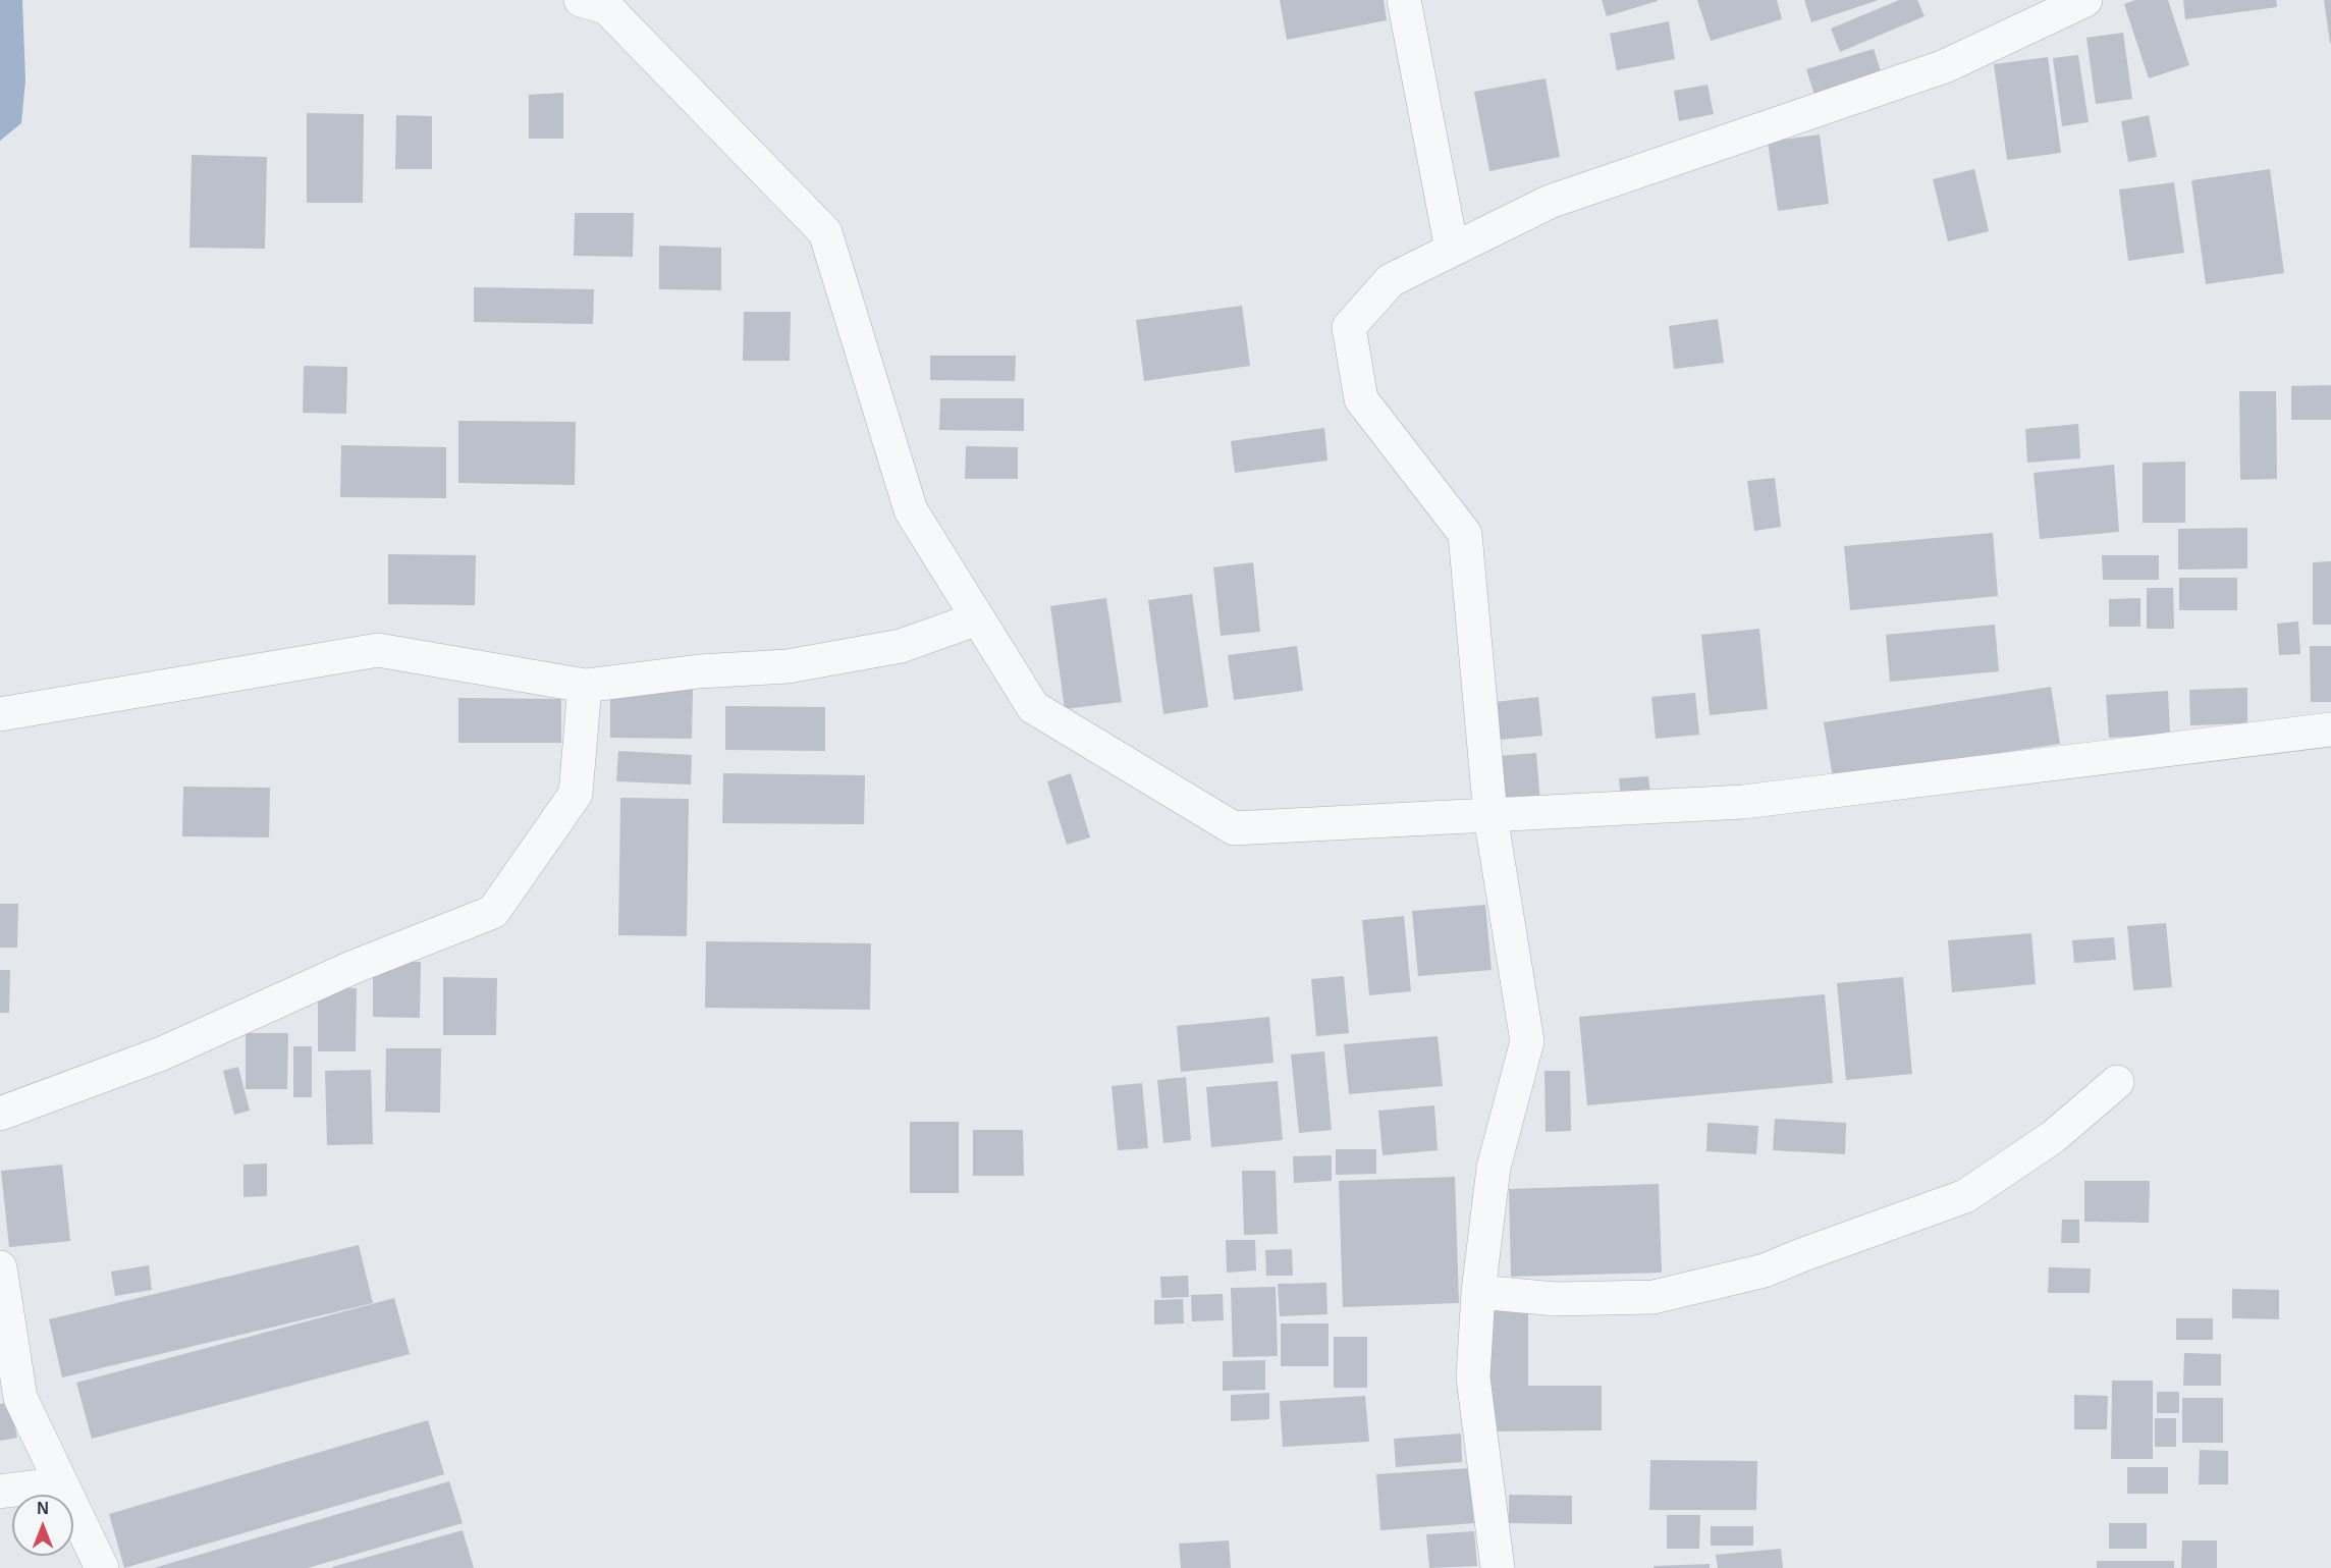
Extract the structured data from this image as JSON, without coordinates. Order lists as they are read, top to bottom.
{
  "north": "top"
}
